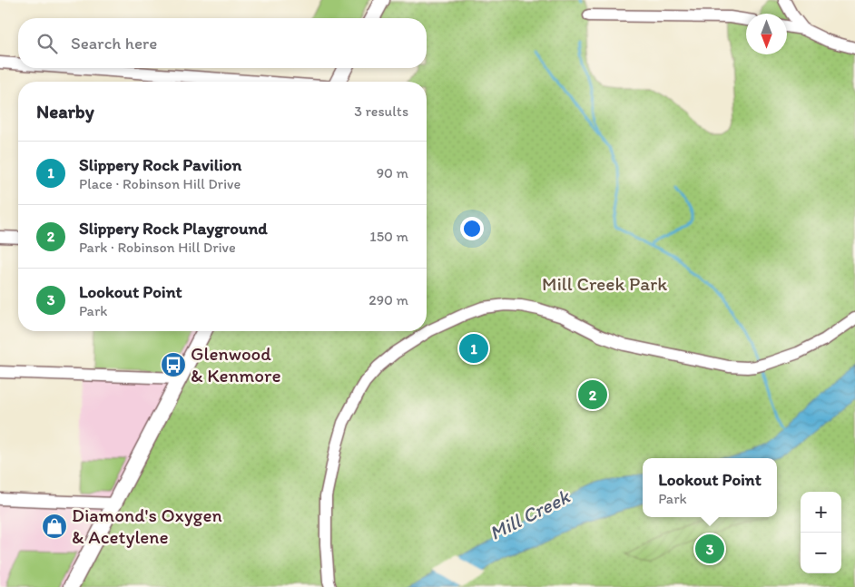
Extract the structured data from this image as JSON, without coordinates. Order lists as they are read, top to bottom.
{
  "water": ["Mill Creek"],
  "parks": ["Mill Creek Park"],
  "places": {
    "bus stop": ["Glenwood & Kenmore"],
    "shop": ["Diamond's Oxygen & Acetylene"]
  },
  "north": "bottom",
  "page": {
    "search": "Search here",
    "heading": ["Nearby", "3 results"],
    "list": [
      {
        "mark": "1",
        "name": "Slippery Rock Pavilion",
        "note": "Place · Robinson Hill Drive",
        "value": "90 m"
      },
      {
        "mark": "2",
        "name": "Slippery Rock Playground",
        "note": "Park · Robinson Hill Drive",
        "value": "150 m"
      },
      {
        "mark": "3",
        "name": "Lookout Point",
        "note": "Park",
        "value": "290 m"
      }
    ],
    "pins": ["1", "2", "3"],
    "popup": ["Lookout Point", "Park"],
    "map_buttons": ["+", "−"]
  }
}
